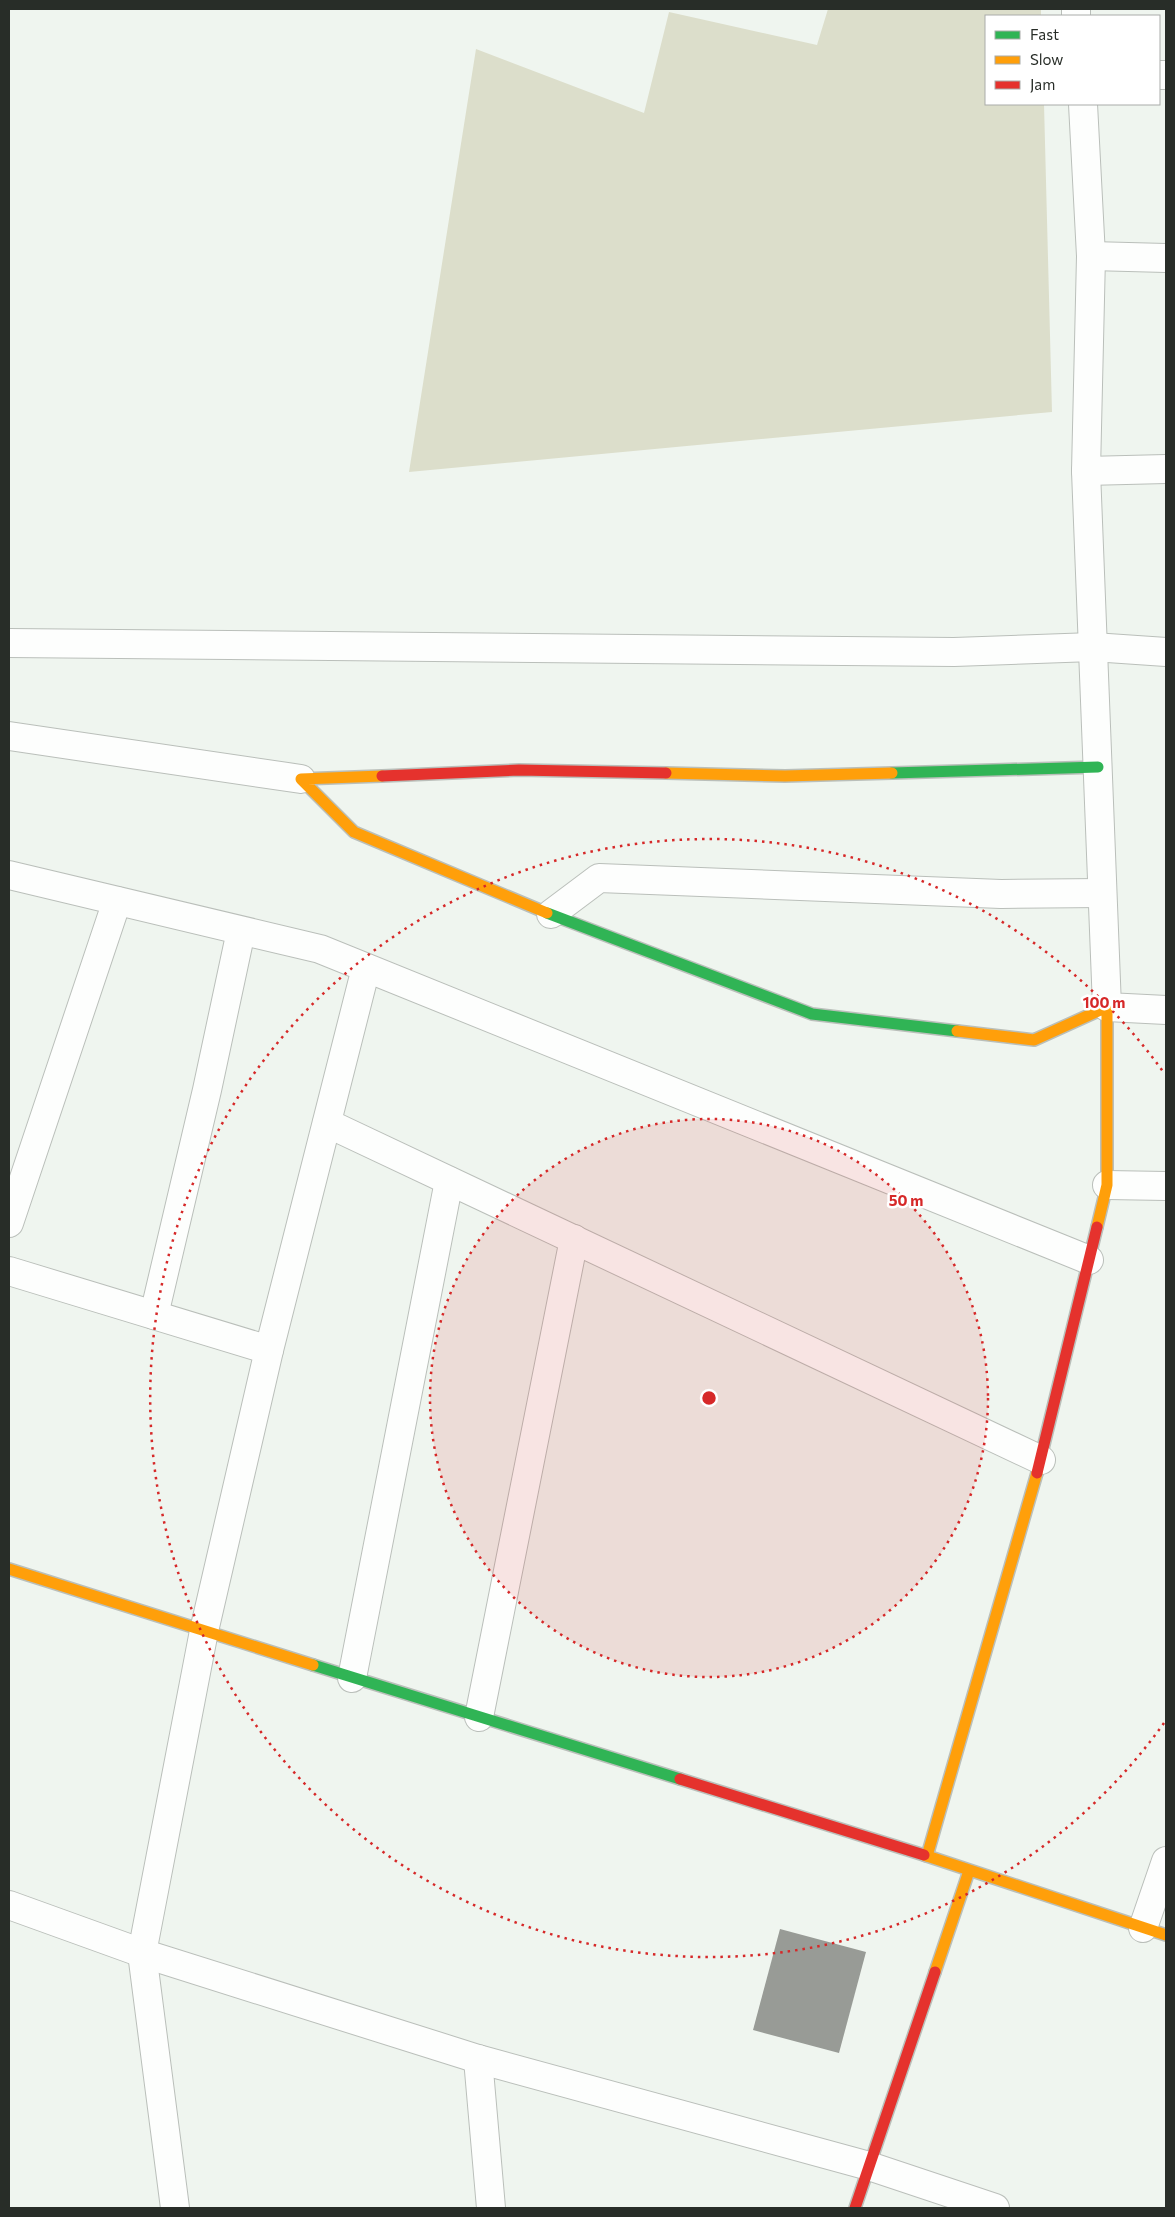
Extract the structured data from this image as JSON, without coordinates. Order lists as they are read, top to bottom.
{
  "legend": ["Fast", "Slow", "Jam"],
  "rings": ["100 m", "50 m"]
}
